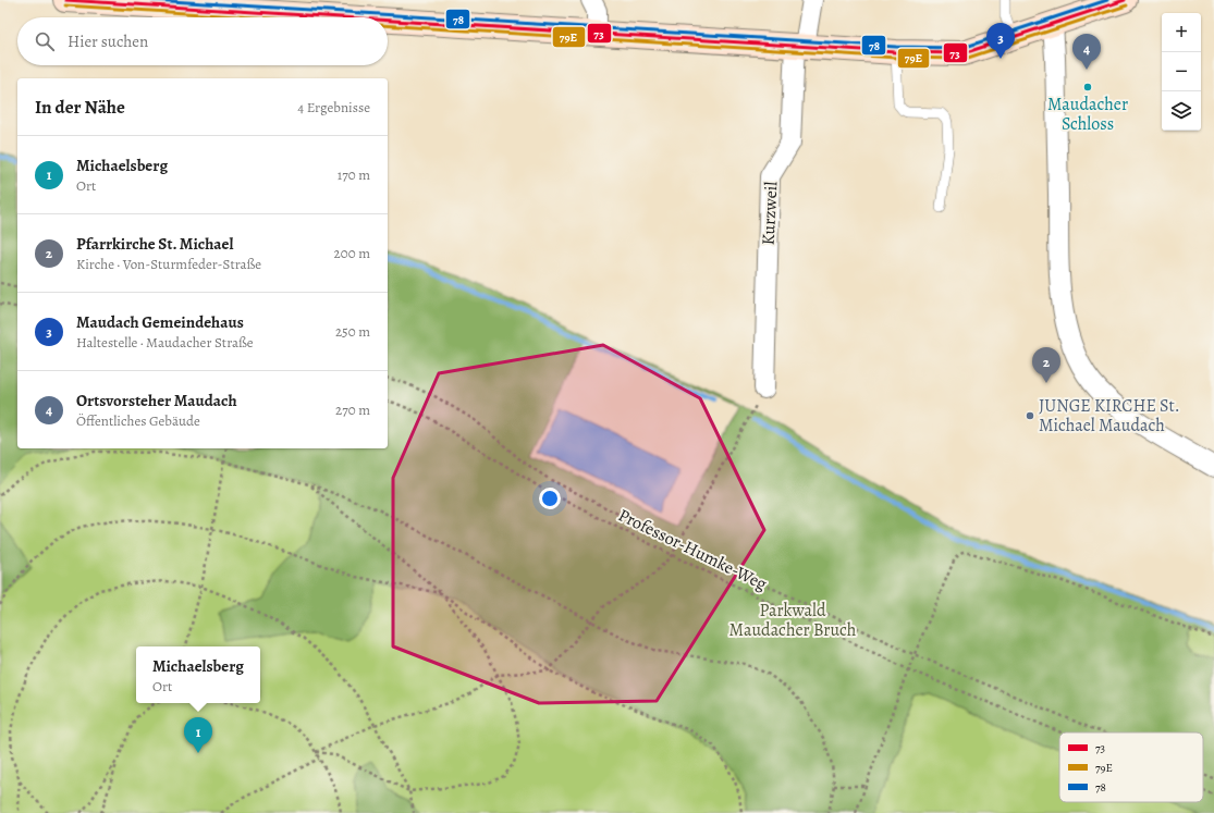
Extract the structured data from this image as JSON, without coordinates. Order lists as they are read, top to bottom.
{
  "streets": {
    "street": ["Kurzweil"],
    "path": ["Professor-Humke-Weg"]
  },
  "parks": ["Parkwald Maudacher Bruch"],
  "places": ["Maudacher Schloss", "JUNGE KIRCHE St. Michael Maudach"],
  "lines": ["transit line 73", "transit line 78", "transit line 79E"],
  "legend": ["73", "79E", "78"],
  "page": {
    "map_buttons": ["+", "−"],
    "search": "Hier suchen",
    "pins": [
      "3",
      "4",
      "2",
      "1"
    ],
    "heading": ["In der Nähe", "4 Ergebnisse"],
    "list": [
      {
        "mark": "1",
        "name": "Michaelsberg",
        "note": "Ort",
        "value": "170 m"
      },
      {
        "mark": "2",
        "name": "Pfarrkirche St. Michael",
        "note": "Kirche · Von-Sturmfeder-Straße",
        "value": "200 m"
      },
      {
        "mark": "3",
        "name": "Maudach Gemeindehaus",
        "note": "Haltestelle · Maudacher Straße",
        "value": "250 m"
      },
      {
        "mark": "4",
        "name": "Ortsvorsteher Maudach",
        "note": "Öffentliches Gebäude",
        "value": "270 m"
      }
    ],
    "popup": ["Michaelsberg", "Ort"]
  }
}
